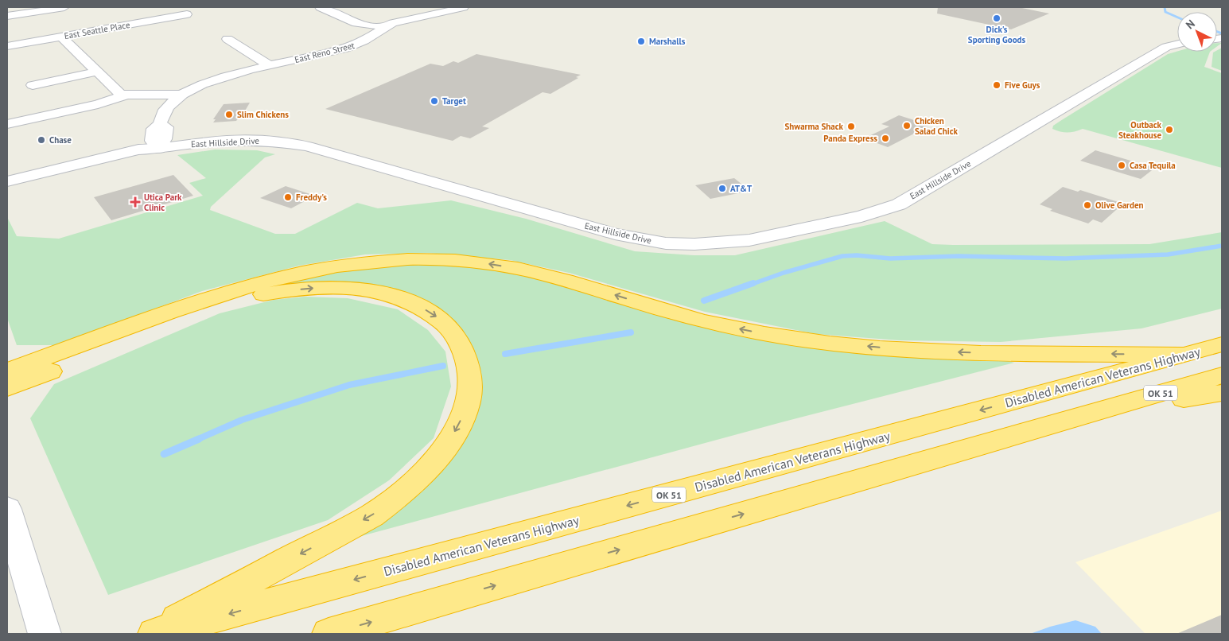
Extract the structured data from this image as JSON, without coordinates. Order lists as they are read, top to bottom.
{
  "streets": {
    "highway": ["Disabled American Veterans Highway", "OK 51"],
    "street": ["East Seattle Place", "East Reno Street", "East Hillside Drive"]
  },
  "places": {
    "other": [
      "Dick's Sporting Goods",
      "Marshalls",
      "Five Guys",
      "Target",
      "Slim Chickens",
      "Chicken Salad Chick",
      "Shwarma Shack",
      "Outback Steakhouse",
      "Panda Express",
      "Chase",
      "Casa Tequila",
      "AT&T",
      "Freddy's",
      "Olive Garden"
    ],
    "health": ["Utica Park Clinic"]
  },
  "north": "top left"
}
